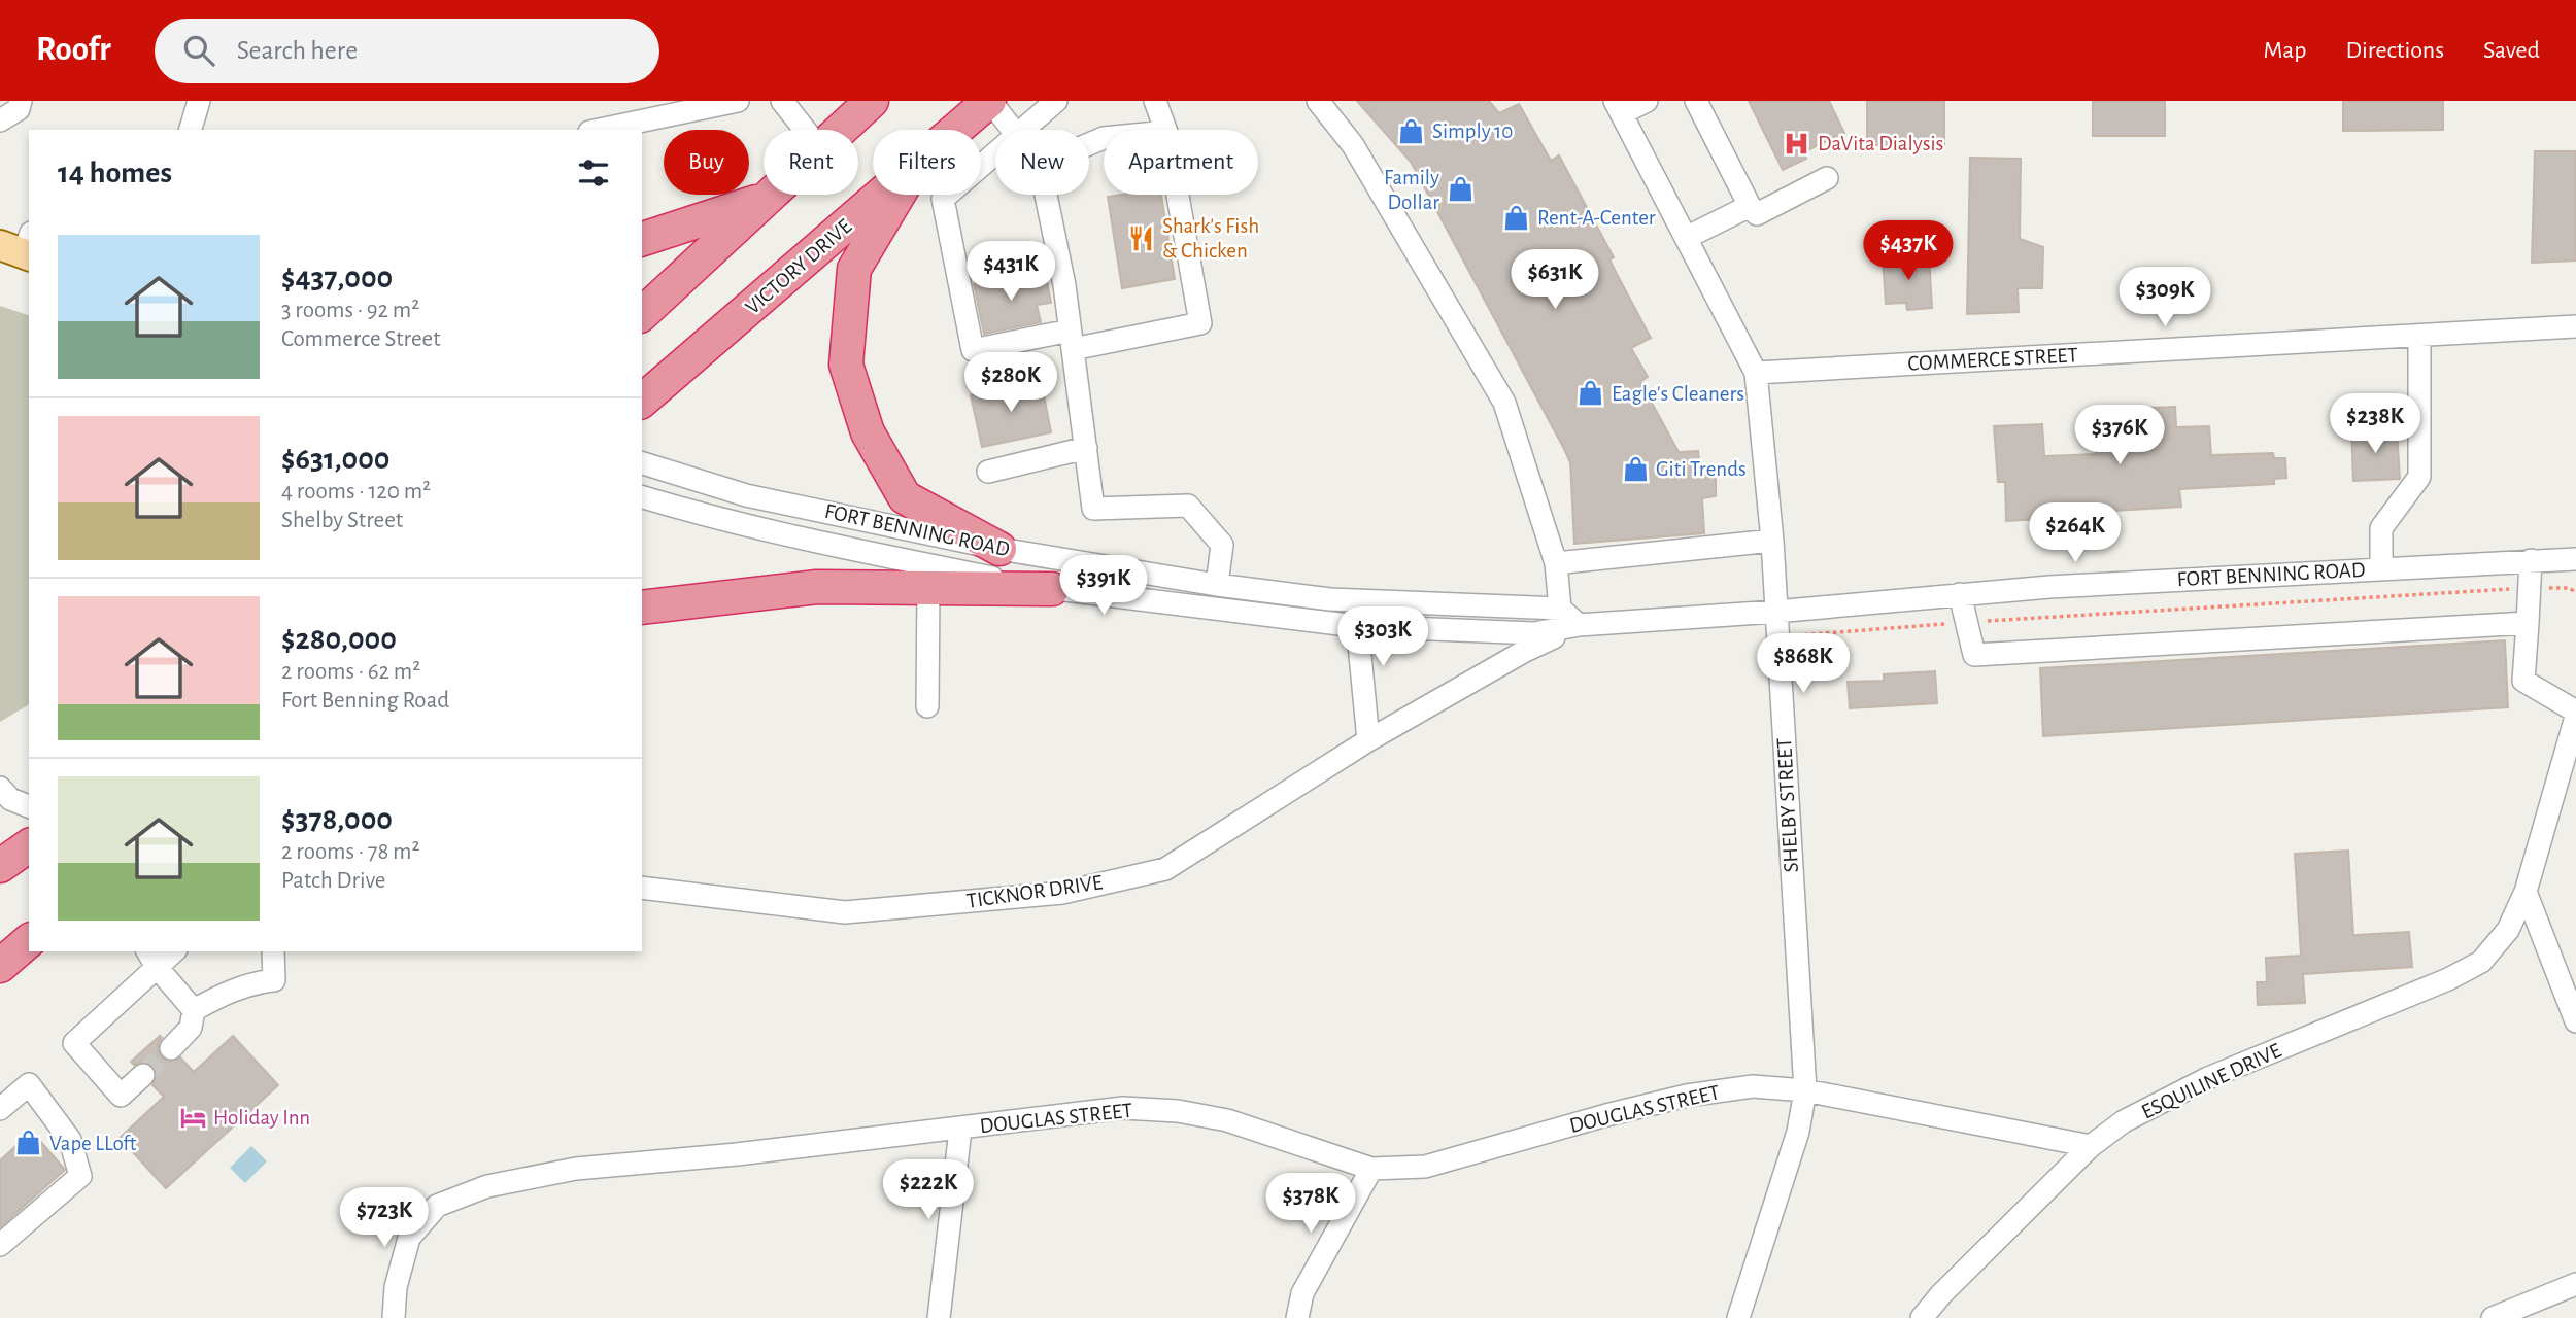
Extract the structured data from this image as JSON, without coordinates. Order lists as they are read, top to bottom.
{
  "streets": {
    "highway": ["VICTORY DRIVE"],
    "street": [
      "COMMERCE STREET",
      "FORT BENNING ROAD",
      "SHELBY STREET",
      "TICKNOR DRIVE",
      "ESQUILINE DRIVE",
      "DOUGLAS STREET"
    ]
  },
  "crossings": [
    ["COMMERCE STREET", "SHELBY STREET"],
    ["FORT BENNING ROAD", "SHELBY STREET"],
    ["FORT BENNING ROAD", "TICKNOR DRIVE"],
    ["SHELBY STREET", "DOUGLAS STREET"],
    ["ESQUILINE DRIVE", "DOUGLAS STREET"]
  ],
  "places": {
    "shop": [
      "Simply 10",
      "Family Dollar",
      "Rent-A-Center",
      "Eagle's Cleaners",
      "Giti Trends",
      "Vape LLoft"
    ],
    "hospital": ["DaVita Dialysis"],
    "restaurant": ["Shark's Fish & Chicken"],
    "hotel": ["Holiday Inn"]
  },
  "page": {
    "header": "Roofr",
    "search": "Search here",
    "nav": ["Map", "Directions", "Saved"],
    "chip": [
      "Buy",
      "Rent",
      "Filters",
      "New",
      "Apartment"
    ],
    "heading": "14 homes",
    "list": [
      {
        "name": "$437,000",
        "note": "3 rooms · 92 m² · Commerce Street"
      },
      {
        "name": "$631,000",
        "note": "4 rooms · 120 m² · Shelby Street"
      },
      {
        "name": "$280,000",
        "note": "2 rooms · 62 m² · Fort Benning Road"
      },
      {
        "name": "$378,000",
        "note": "2 rooms · 78 m² · Patch Drive"
      }
    ],
    "price": [
      "$437K",
      "$431K",
      "$631K",
      "$309K",
      "$280K",
      "$238K",
      "$376K",
      "$264K",
      "$391K",
      "$303K",
      "$868K",
      "$222K",
      "$378K",
      "$723K"
    ]
  }
}
